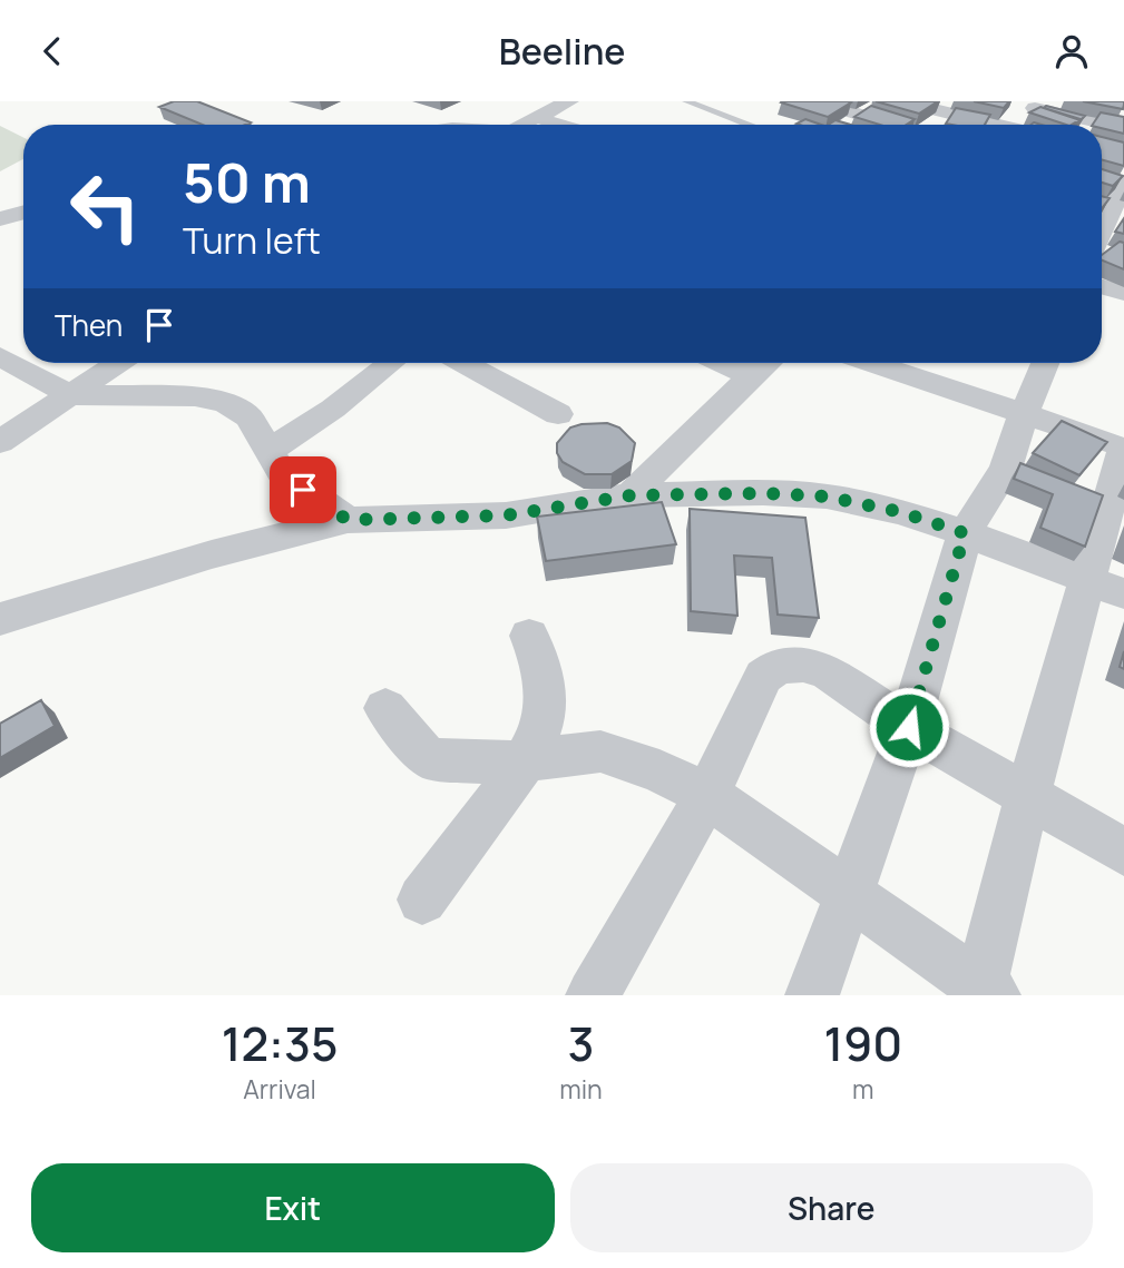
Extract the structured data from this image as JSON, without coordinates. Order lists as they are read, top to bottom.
{
  "page": {
    "header": "Beeline",
    "turn": ["50 m", "Turn left"],
    "then": "Then",
    "eta": [
      "12:35",
      "Arrival",
      "3",
      "min",
      "190",
      "m"
    ],
    "buttons": ["Exit", "Share"]
  }
}
